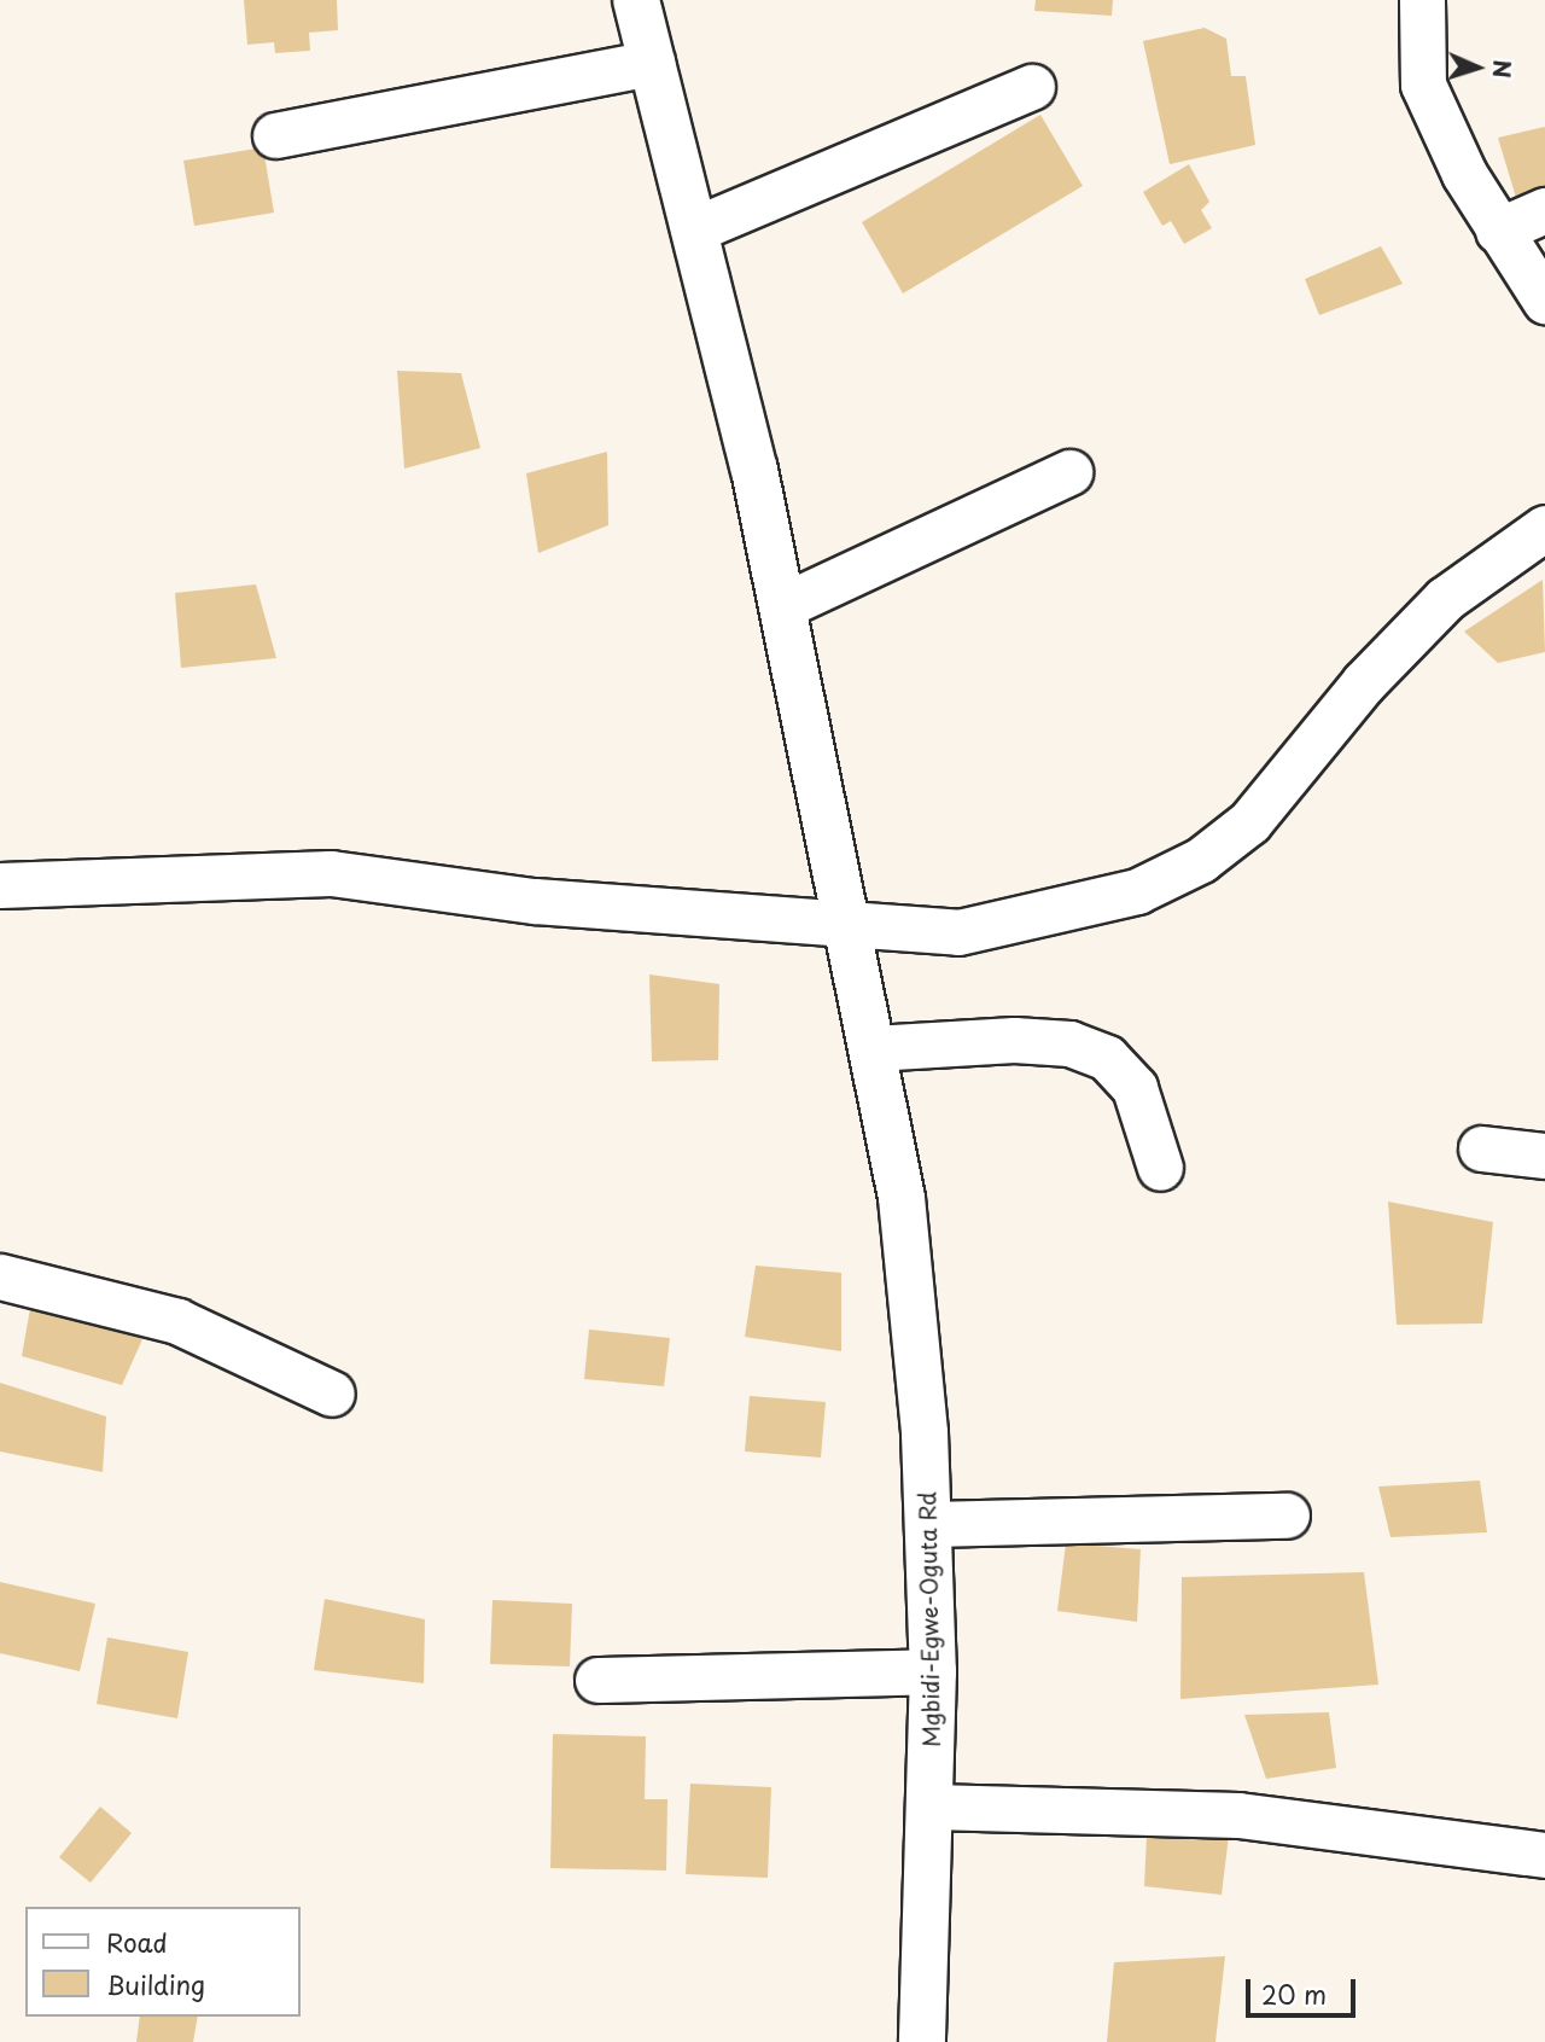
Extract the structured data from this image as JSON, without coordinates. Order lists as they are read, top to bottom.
{
  "streets": {
    "street": ["Mgbidi-Egwe-Oguta Rd"]
  },
  "legend": ["Road", "Building"],
  "scale_bar": "20 m",
  "north": "right"
}
